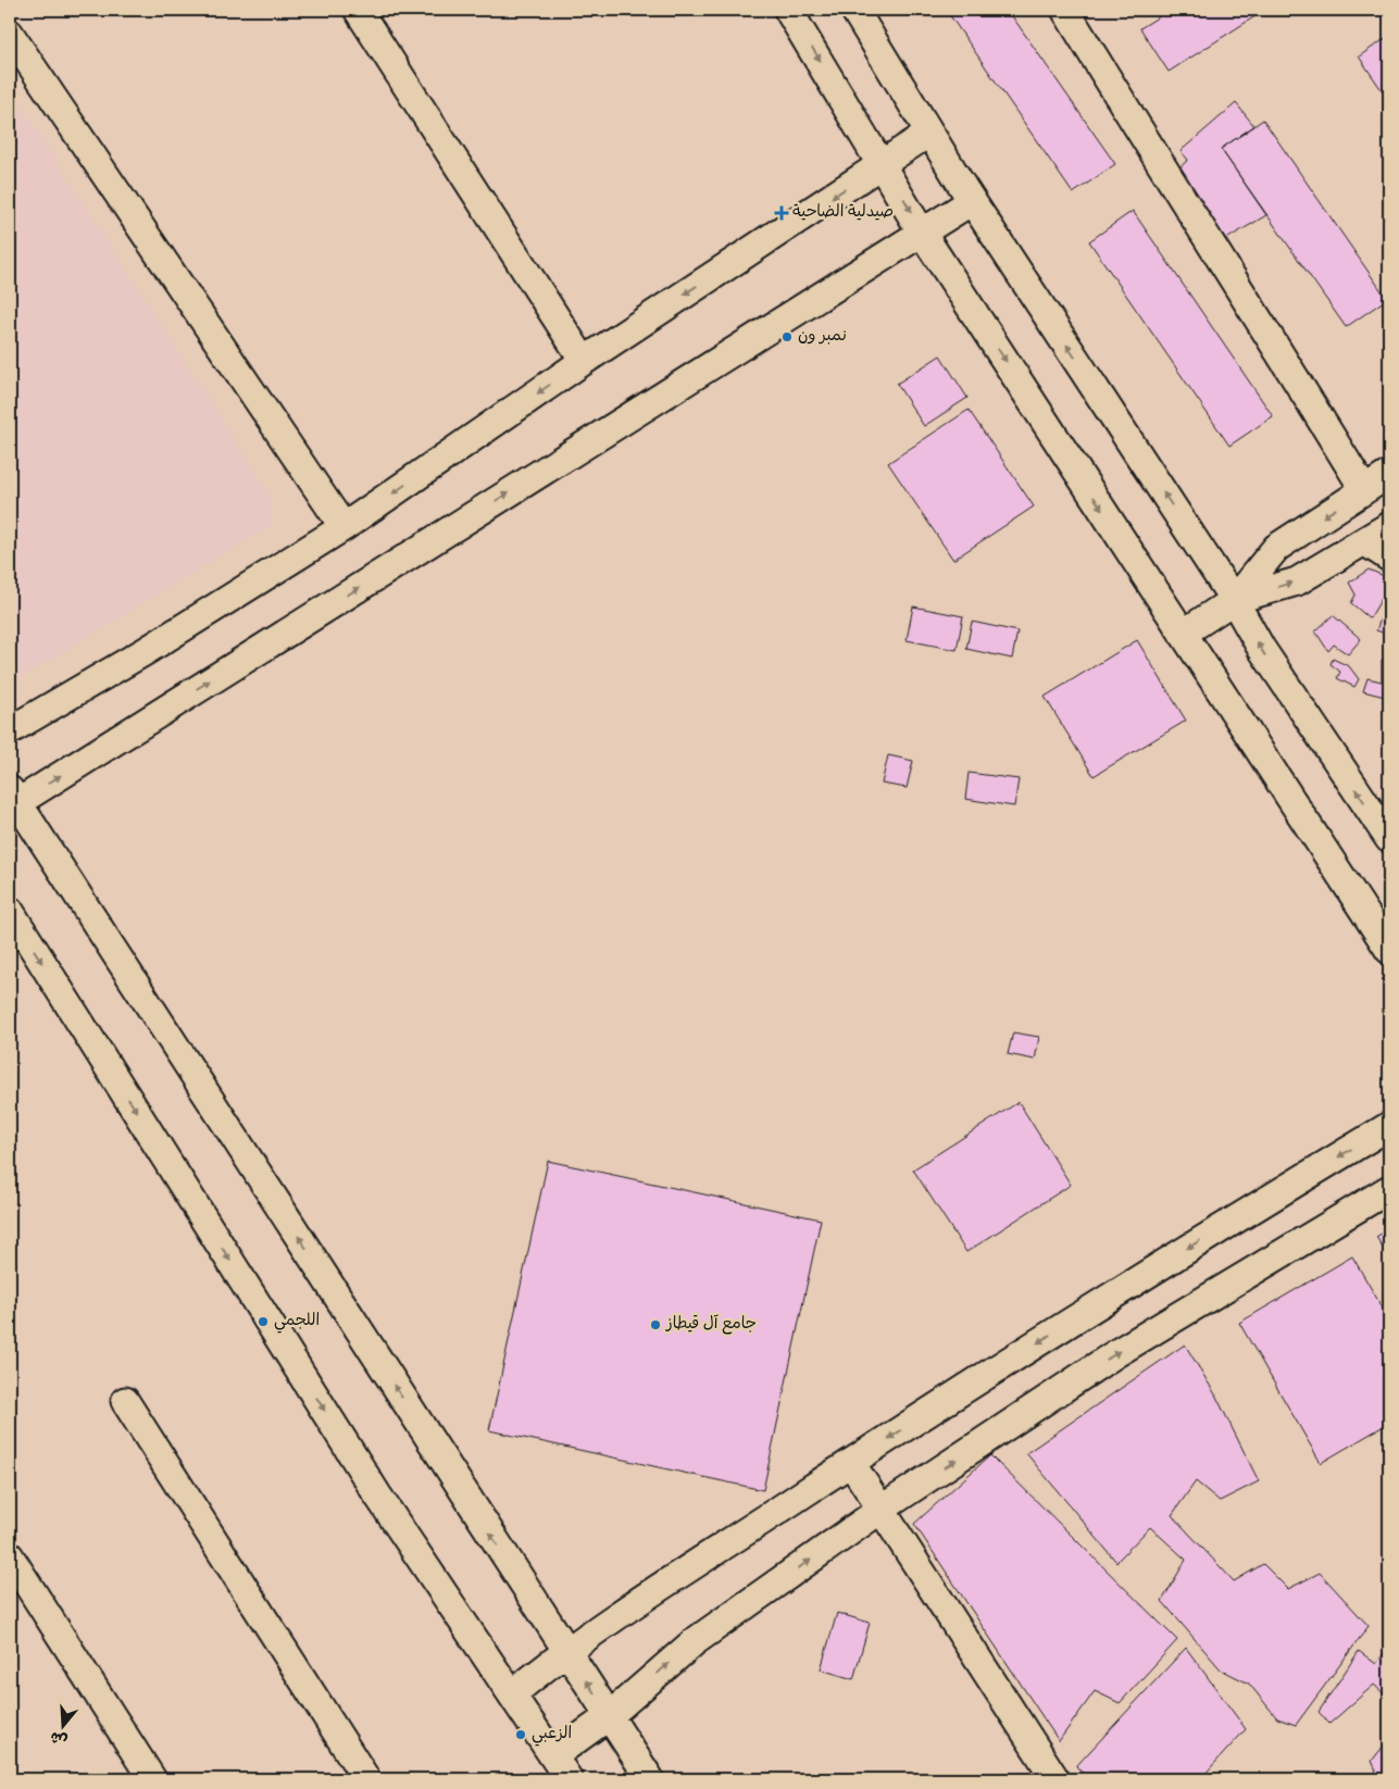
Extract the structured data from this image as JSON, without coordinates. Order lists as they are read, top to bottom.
{
  "places": {
    "health": ["صيدلية الضاحية"],
    "other": [
      "نمبر ون",
      "اللجمي",
      "جامع آل قيطاز",
      "الزعبي"
    ]
  },
  "north": "bottom"
}
